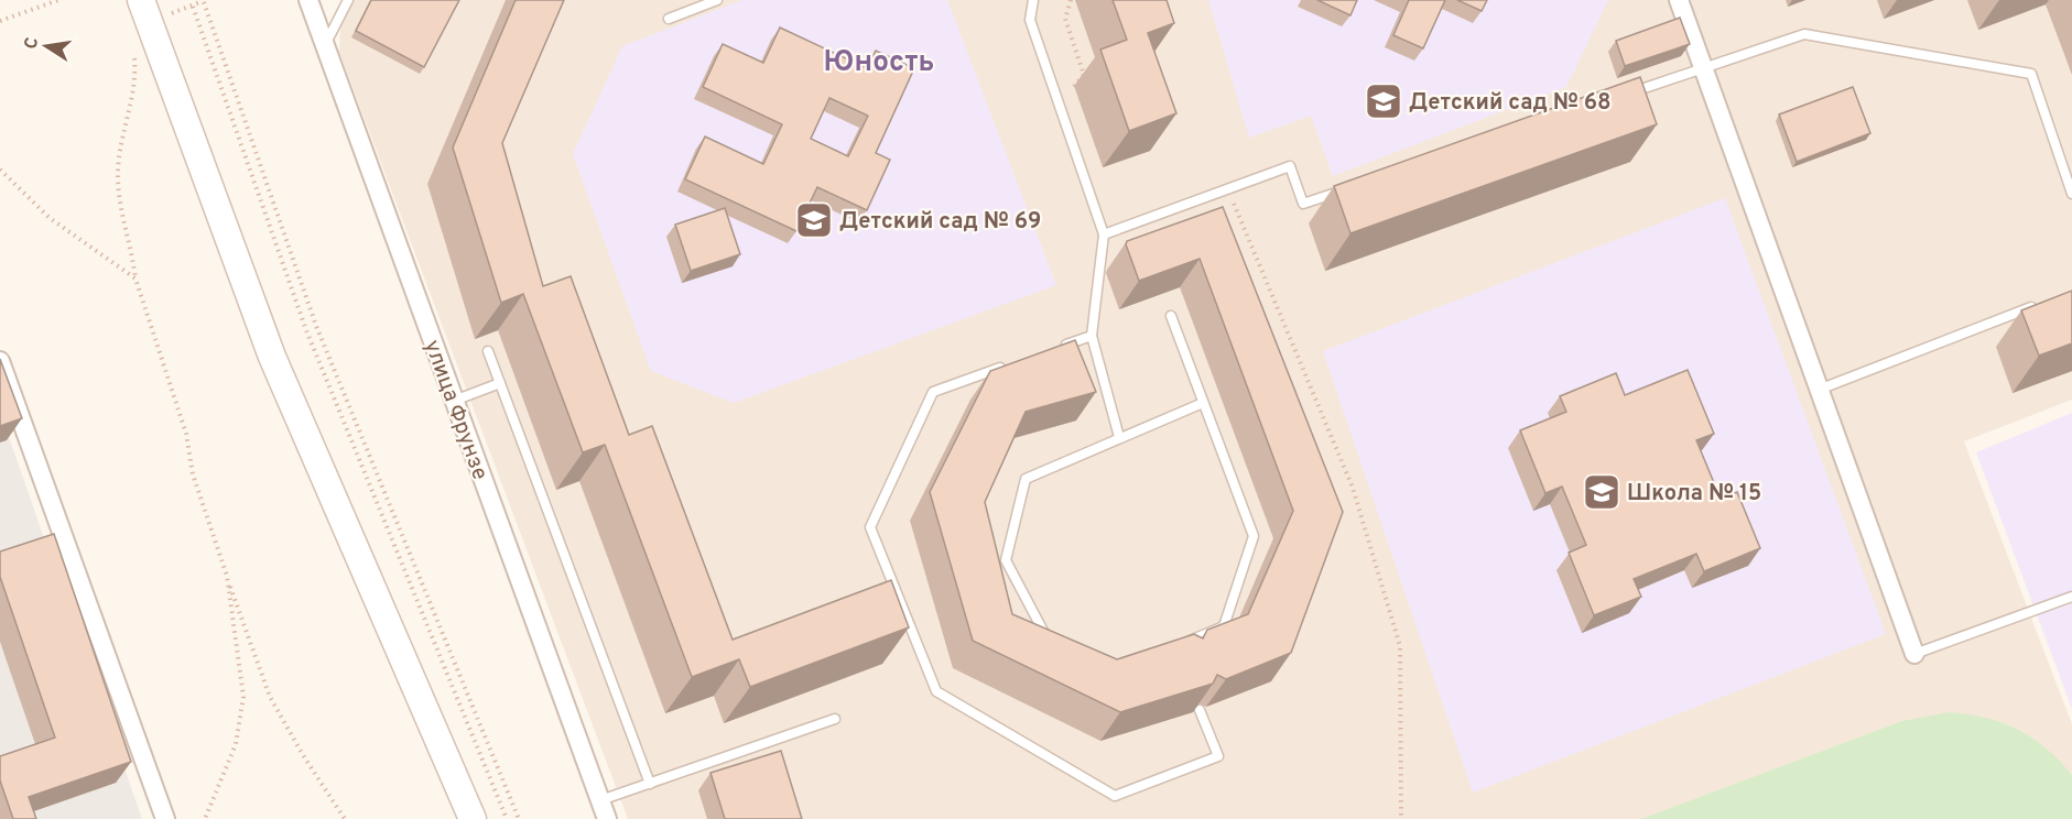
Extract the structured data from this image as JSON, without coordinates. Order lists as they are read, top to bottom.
{
  "streets": {
    "street": ["улица Фрунзе"]
  },
  "districts": ["Юность"],
  "places": {
    "school or university": ["Детский сад № 68", "Детский сад № 69", "Школа № 15"]
  },
  "north": "left"
}
